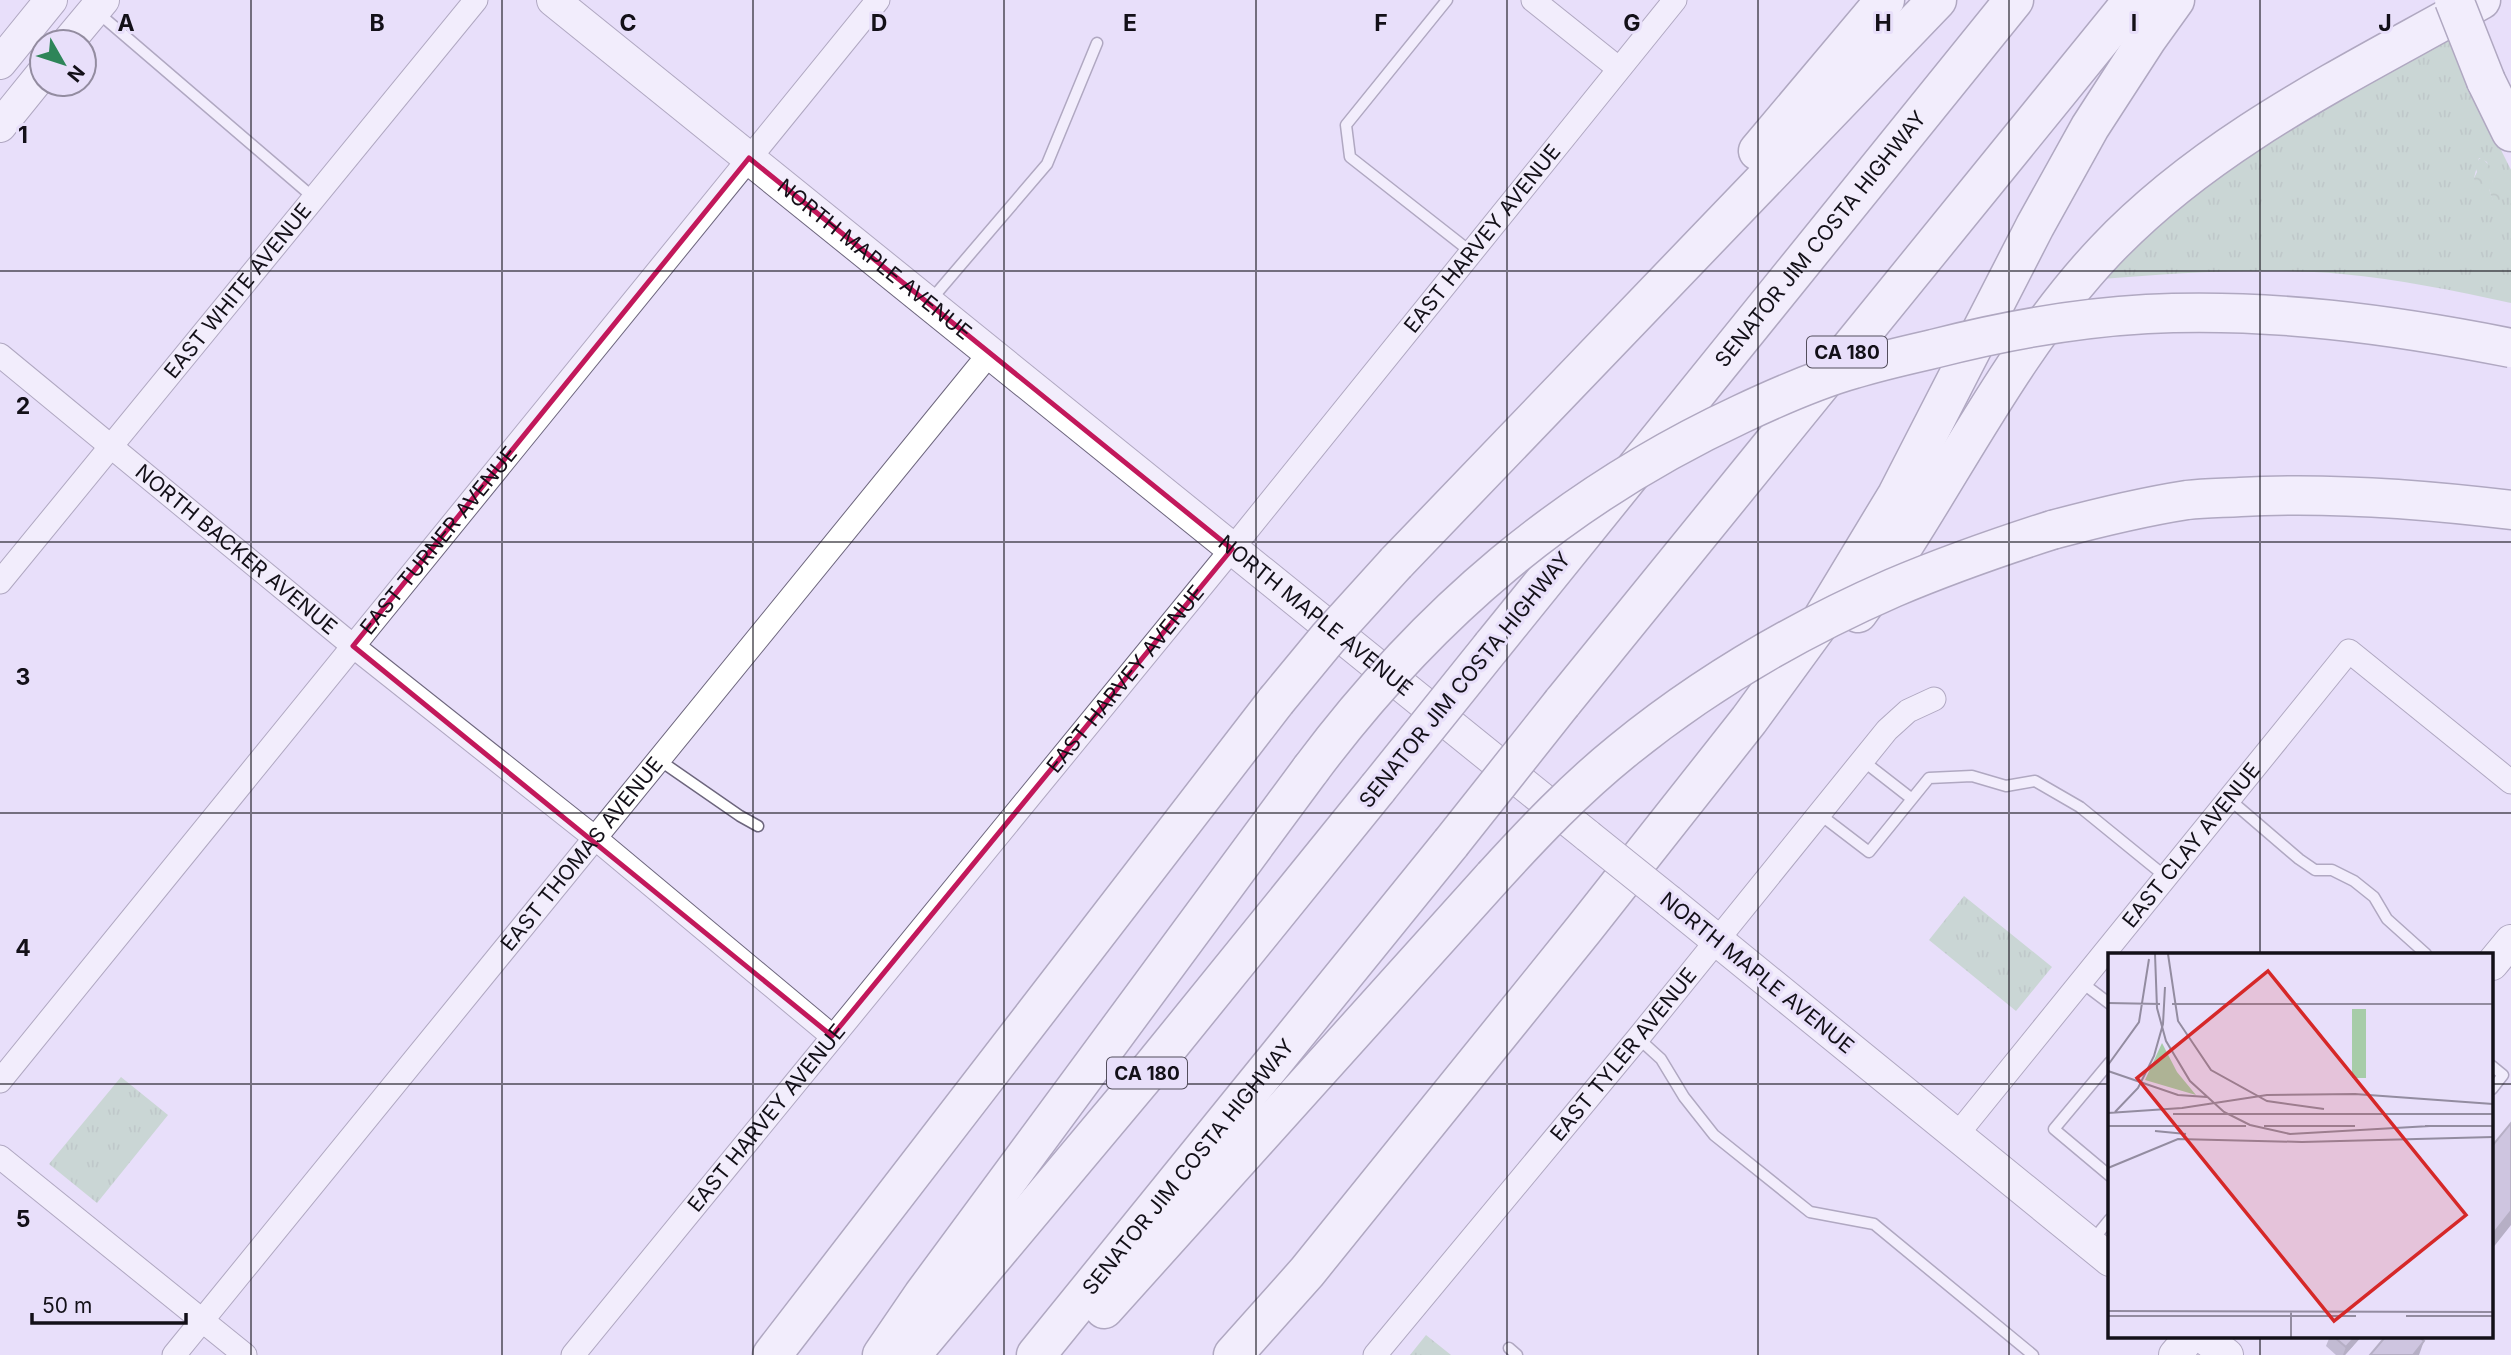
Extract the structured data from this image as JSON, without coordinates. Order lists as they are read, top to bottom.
{
  "streets": {
    "highway": ["SENATOR JIM COSTA HIGHWAY", "CA 180"],
    "street": [
      "EAST HARVEY AVENUE",
      "NORTH MAPLE AVENUE",
      "EAST WHITE AVENUE",
      "EAST TURNER AVENUE",
      "NORTH BACKER AVENUE",
      "EAST CLAY AVENUE",
      "EAST THOMAS AVENUE",
      "EAST TYLER AVENUE"
    ]
  },
  "crossings": [
    ["EAST HARVEY AVENUE", "NORTH MAPLE AVENUE"],
    ["EAST HARVEY AVENUE", "NORTH BACKER AVENUE"],
    ["NORTH MAPLE AVENUE", "EAST TURNER AVENUE"],
    ["NORTH MAPLE AVENUE", "EAST CLAY AVENUE"],
    ["NORTH MAPLE AVENUE", "EAST THOMAS AVENUE"],
    ["NORTH MAPLE AVENUE", "EAST TYLER AVENUE"],
    ["EAST WHITE AVENUE", "NORTH BACKER AVENUE"],
    ["EAST TURNER AVENUE", "NORTH BACKER AVENUE"],
    ["NORTH BACKER AVENUE", "EAST THOMAS AVENUE"]
  ],
  "scale_bar": "50 m",
  "north": "bottom right",
  "grid": {
    "columns": [
      "A",
      "B",
      "C",
      "D",
      "E",
      "F",
      "G",
      "H",
      "I",
      "J"
    ],
    "rows": [
      "1",
      "2",
      "3",
      "4",
      "5"
    ]
  }
}
